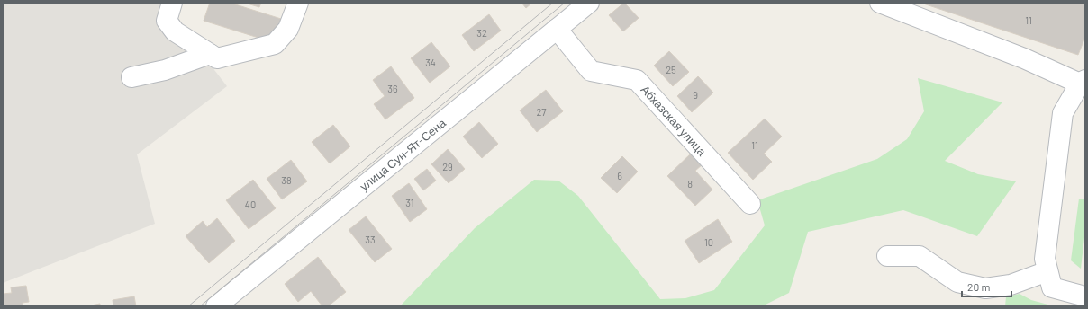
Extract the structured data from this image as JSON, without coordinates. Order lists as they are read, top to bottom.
{
  "streets": {
    "street": ["Абхазская улица", "улица Сун-Ят-Сена"]
  },
  "crossings": [
    ["Абхазская улица", "улица Сун-Ят-Сена"]
  ],
  "house_numbers": [
    "11",
    "32",
    "34",
    "25",
    "36",
    "9",
    "27",
    "11",
    "29",
    "6",
    "38",
    "8",
    "31",
    "40",
    "33",
    "10"
  ],
  "scale_bar": "20 m"
}
